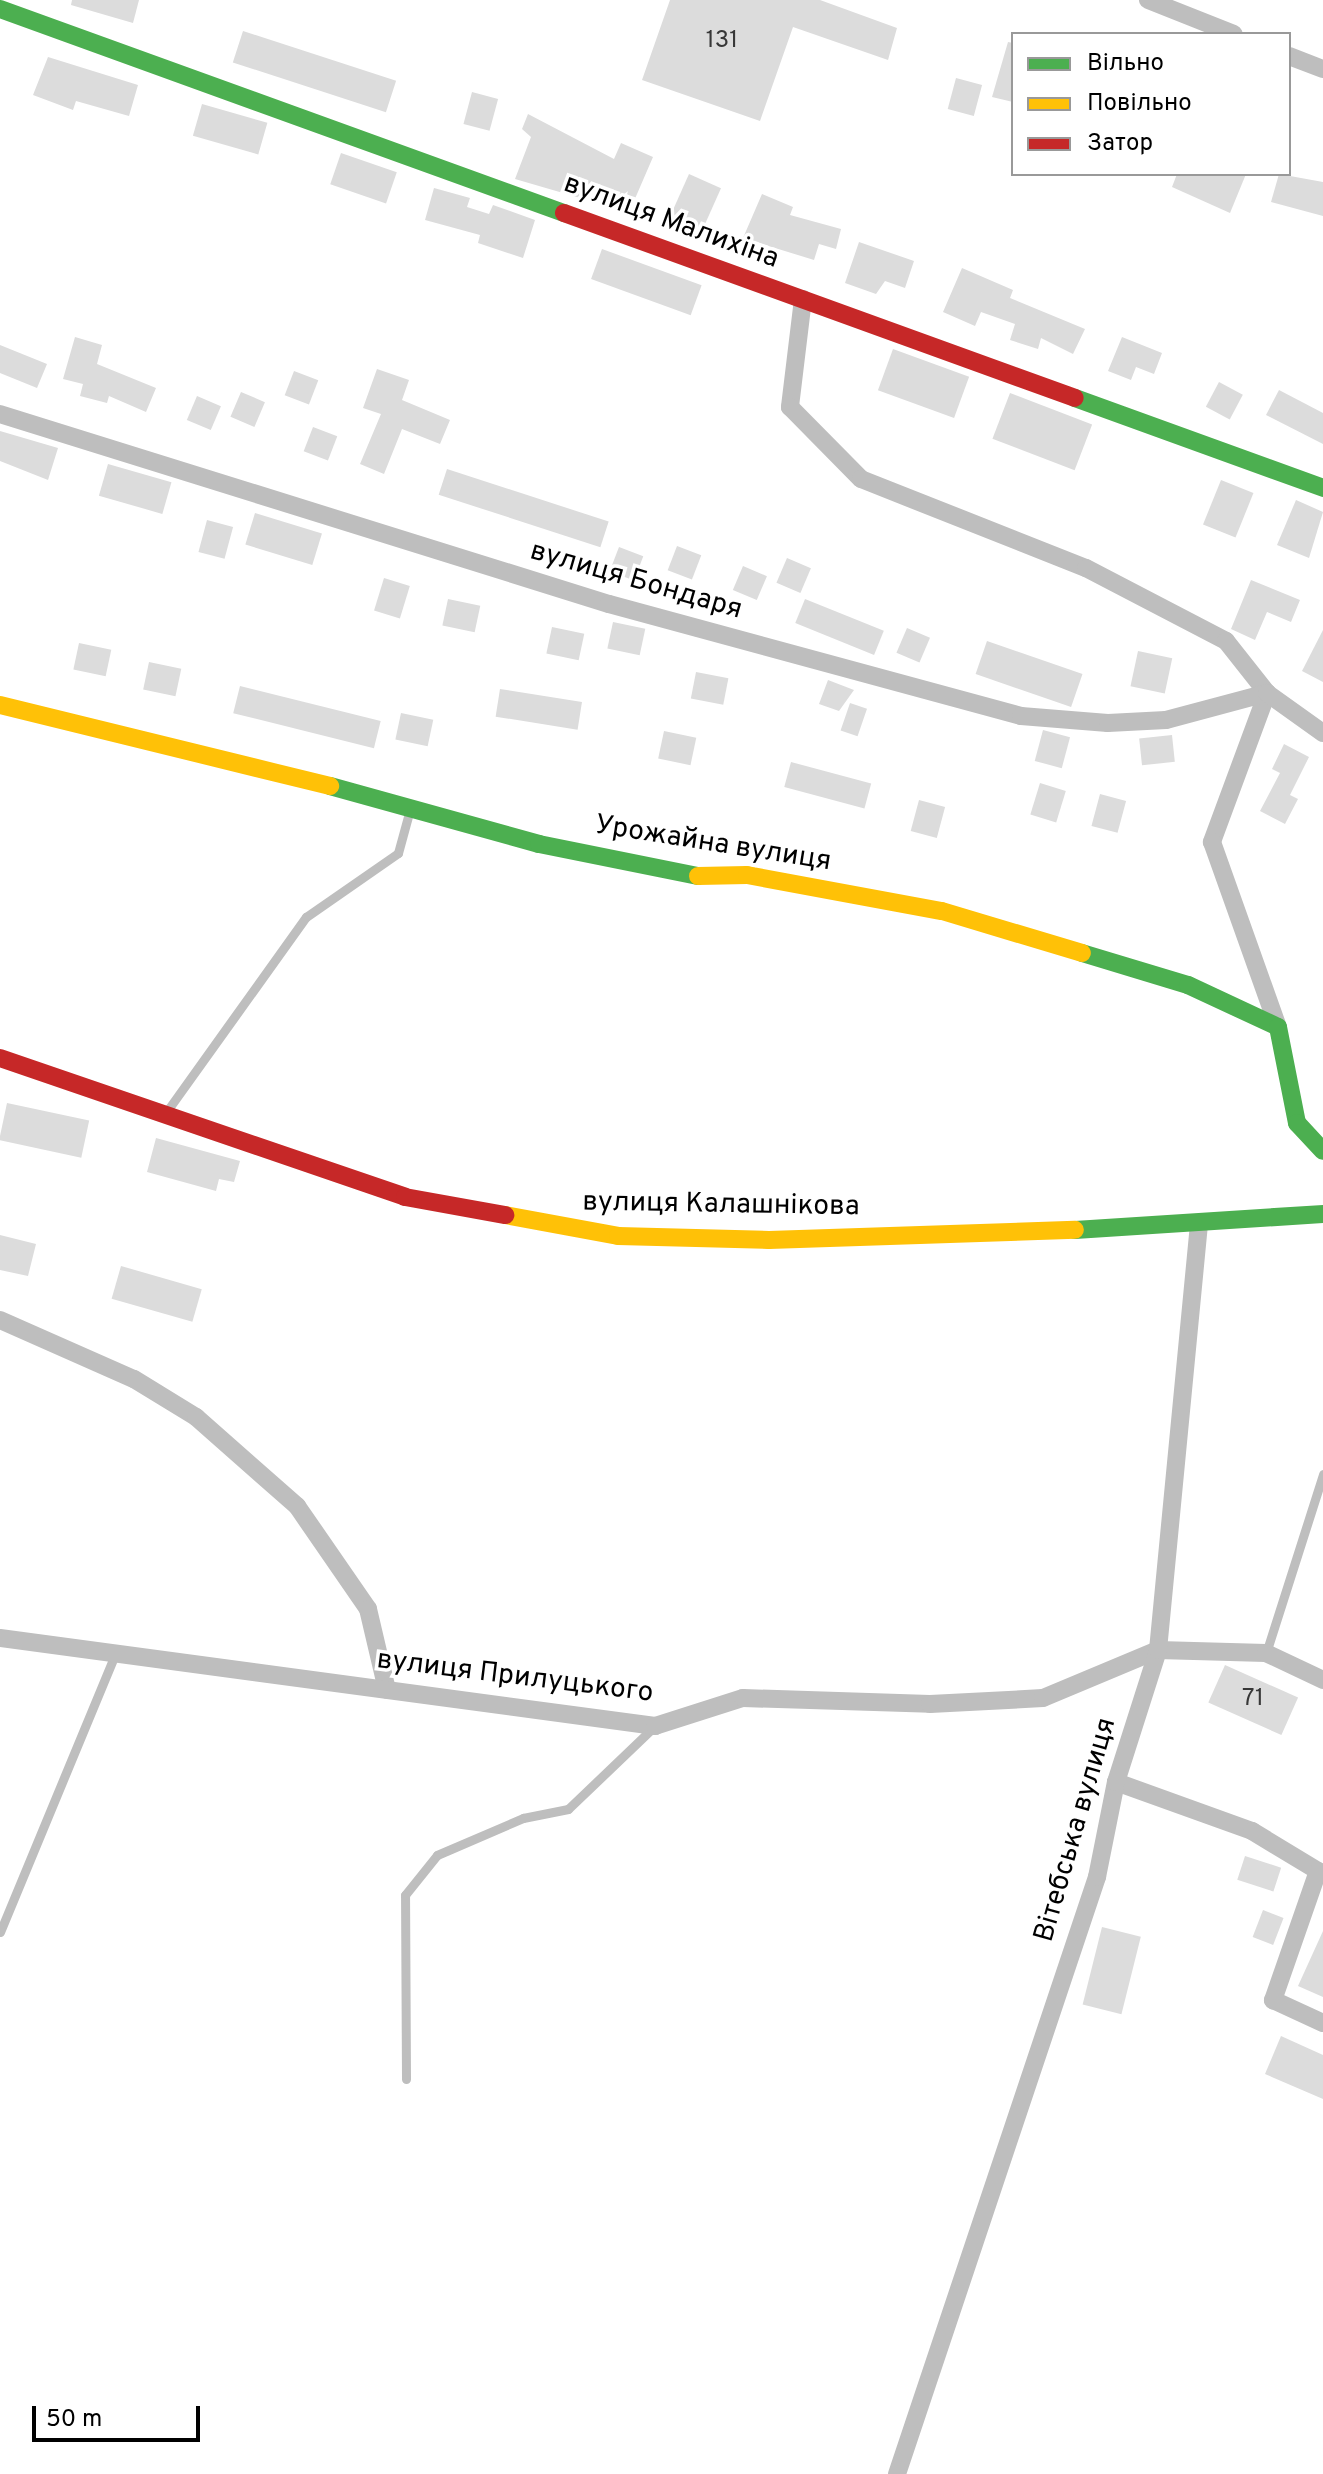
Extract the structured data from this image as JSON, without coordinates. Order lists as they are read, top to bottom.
{
  "streets": {
    "street": [
      "вулиця Малихіна",
      "вулиця Бондаря",
      "Урожайна вулиця",
      "вулиця Калашнікова",
      "вулиця Прилуцького",
      "Вітебська вулиця"
    ]
  },
  "crossings": [
    ["вулиця Калашнікова", "Вітебська вулиця"],
    ["вулиця Прилуцького", "Вітебська вулиця"]
  ],
  "house_numbers": ["131", "71"],
  "legend": ["Вільно", "Повільно", "Затор"],
  "scale_bar": "50 m"
}
